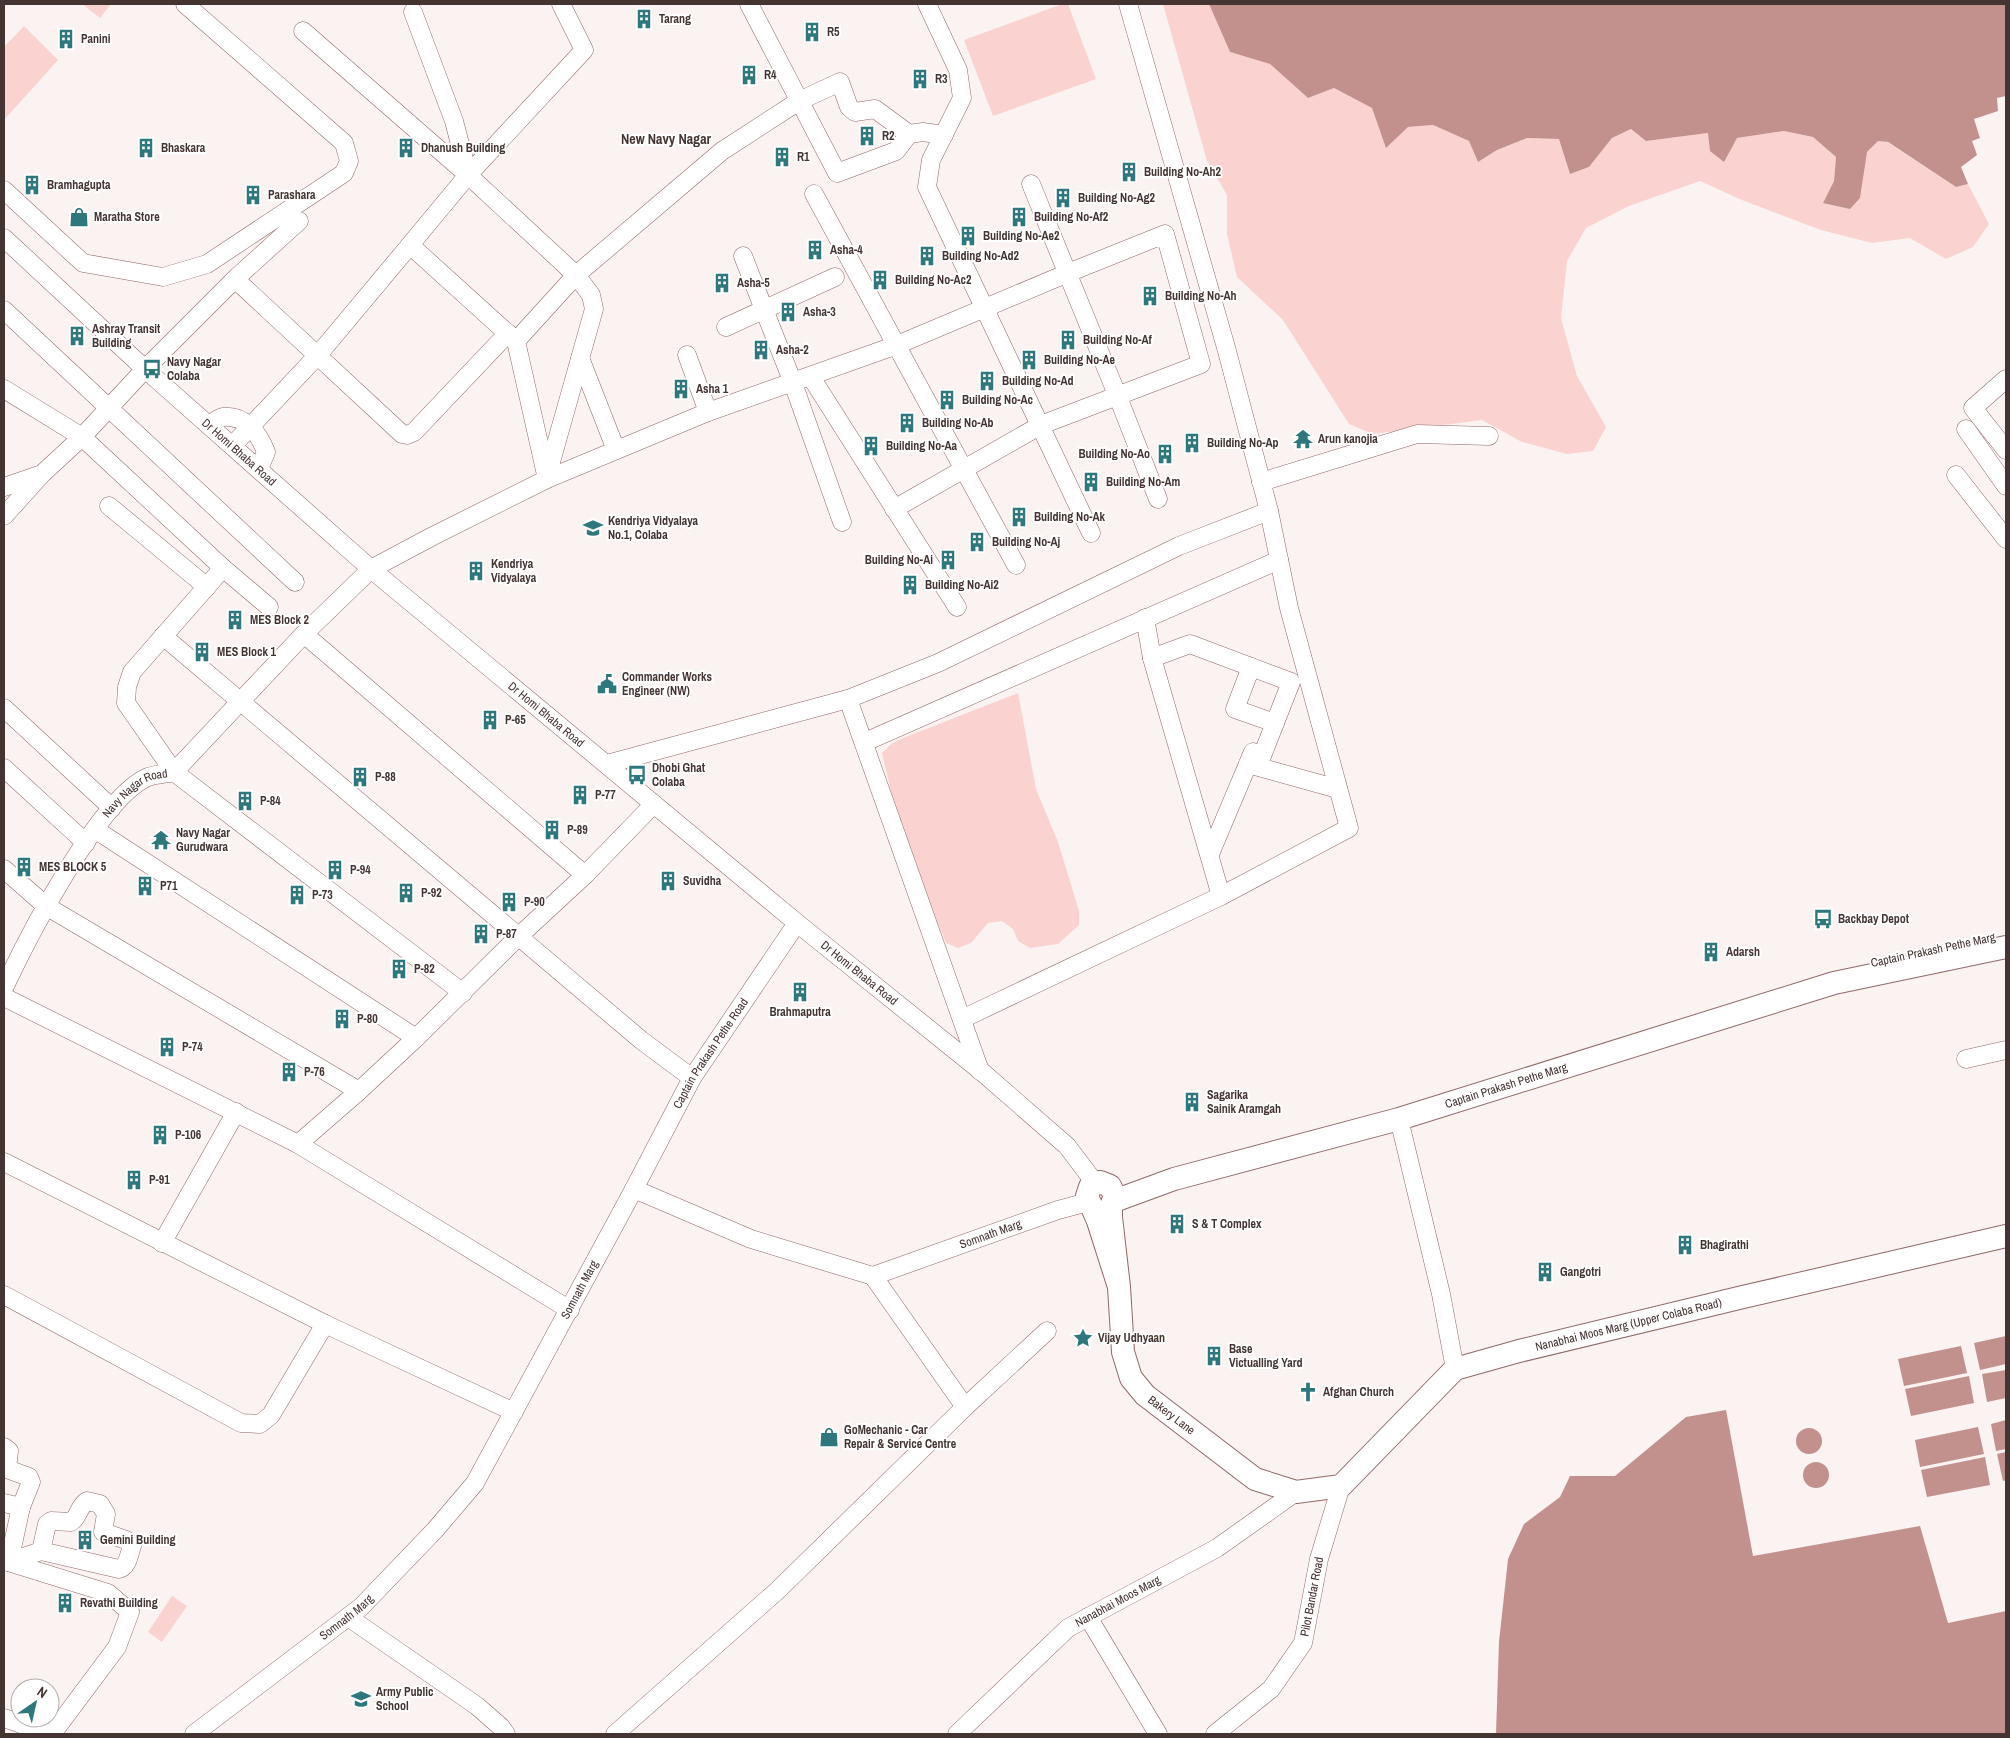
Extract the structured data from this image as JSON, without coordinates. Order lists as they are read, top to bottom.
{
  "streets": {
    "main road": ["Captain Prakash Pethe Marg", "Nanabhai Moos Marg (Upper Colaba Road)", "Bakery Lane"],
    "street": [
      "Dr Homi Bhaba Road",
      "Navy Nagar Road",
      "Captain Prakash Pethe Road",
      "Somnath Marg",
      "Pilot Bandar Road",
      "Nanabhai Moos Marg"
    ]
  },
  "crossings": [
    ["Dr Homi Bhaba Road", "Navy Nagar Road"],
    ["Dr Homi Bhaba Road", "Captain Prakash Pethe Marg"],
    ["Dr Homi Bhaba Road", "Captain Prakash Pethe Road"],
    ["Dr Homi Bhaba Road", "Somnath Marg"],
    ["Dr Homi Bhaba Road", "Bakery Lane"],
    ["Captain Prakash Pethe Marg", "Somnath Marg"],
    ["Captain Prakash Pethe Marg", "Bakery Lane"],
    ["Captain Prakash Pethe Road", "Somnath Marg"],
    ["Somnath Marg", "Bakery Lane"],
    ["Bakery Lane", "Nanabhai Moos Marg"]
  ],
  "districts": ["New Navy Nagar"],
  "places": {
    "building": [
      "Tarang",
      "R5",
      "Panini",
      "R4",
      "R3",
      "R2",
      "Bhaskara",
      "Dhanush Building",
      "R1",
      "Building No-Ah2",
      "Bramhagupta",
      "Parashara",
      "Building No-Ag2",
      "Building No-Af2",
      "Building No-Ae2",
      "Asha-4",
      "Building No-Ad2",
      "Building No-Ac2",
      "Asha-5",
      "Building No-Ah",
      "Asha-3",
      "Ashray Transit Building",
      "Building No-Af",
      "Asha-2",
      "Building No-Ae",
      "Building No-Ad",
      "Asha 1",
      "Building No-Ac",
      "Building No-Ab",
      "Building No-Ap",
      "Building No-Aa",
      "Building No-Ao",
      "Building No-Am",
      "Building No-Ak",
      "Building No-Aj",
      "Building No-Ai",
      "Kendriya Vidyalaya",
      "Building No-Ai2",
      "MES Block 2",
      "MES Block 1",
      "P-65",
      "P-88",
      "P-77",
      "P-84",
      "P-89",
      "MES BLOCK 5",
      "P-94",
      "Suvidha",
      "P71",
      "P-92",
      "P-73",
      "P-90",
      "P-87",
      "Adarsh",
      "P-82",
      "Brahmaputra",
      "P-80",
      "P-74",
      "P-76",
      "Sagarika Sainik Aramgah",
      "P-106",
      "P-91",
      "S & T Complex",
      "Bhagirathi",
      "Gangotri",
      "Base Victualling Yard",
      "Gemini Building",
      "Revathi Building"
    ],
    "shop": ["Maratha Store", "GoMechanic - Car Repair & Service Centre"],
    "bus stop": ["Navy Nagar Colaba", "Dhobi Ghat Colaba", "Backbay Depot"],
    "temple": ["Arun kanojia", "Navy Nagar Gurudwara"],
    "school or university": ["Kendriya Vidyalaya No.1, Colaba", "Army Public School"],
    "public building": ["Commander Works Engineer (NW)"],
    "place": ["Vijay Udhyaan"],
    "church": ["Afghan Church"]
  },
  "north": "top right"
}
